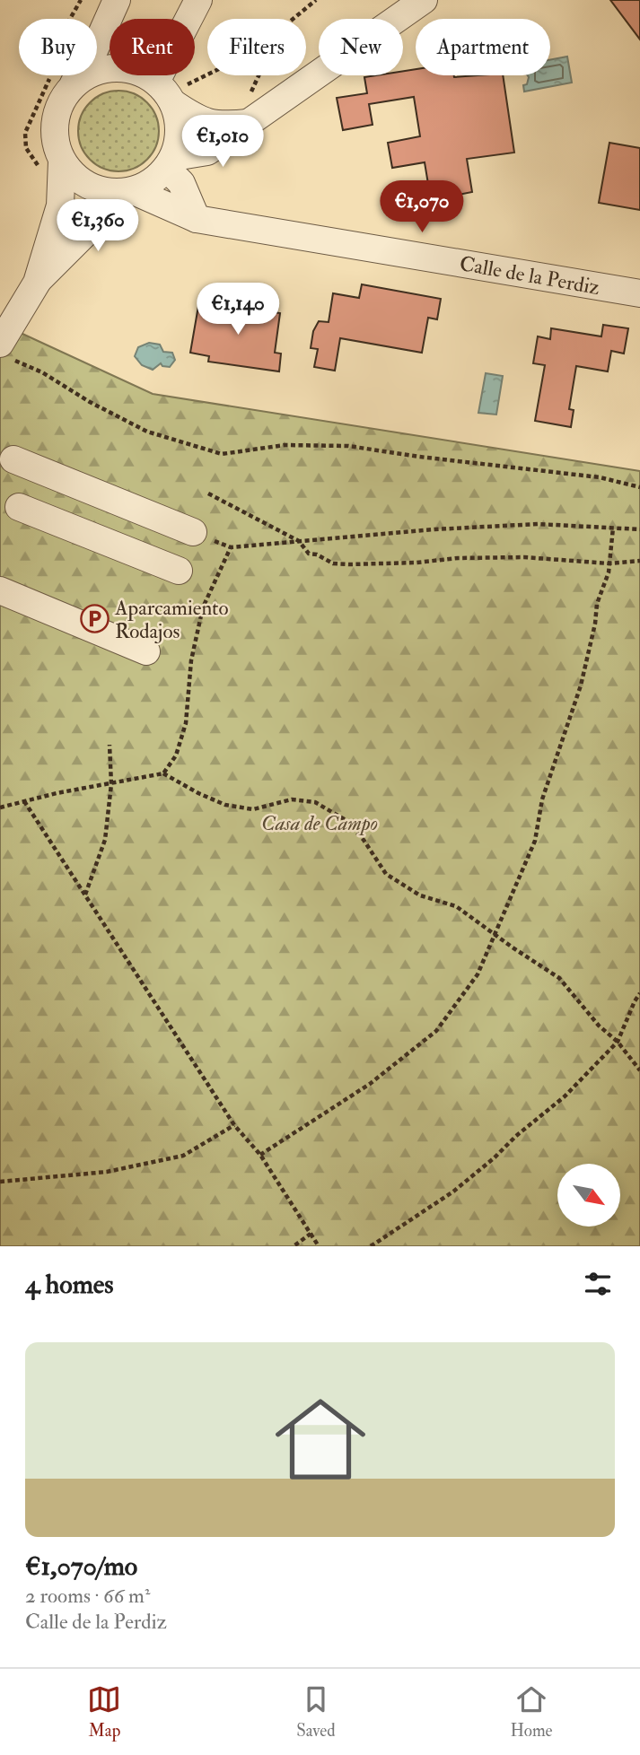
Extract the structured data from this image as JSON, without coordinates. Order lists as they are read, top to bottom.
{
  "streets": {
    "street": ["Calle de la Perdiz"]
  },
  "parks": ["Casa de Campo"],
  "places": {
    "parking": ["Aparcamiento Rodajos"]
  },
  "north": "bottom right",
  "page": {
    "chip": [
      "Buy",
      "Rent",
      "Filters",
      "New",
      "Apartment"
    ],
    "price": [
      "€1,010",
      "€1,070",
      "€1,360",
      "€1,140"
    ],
    "heading": "4 homes",
    "list": [
      {
        "name": "€1,070/mo",
        "note": "2 rooms · 66 m² · Calle de la Perdiz"
      }
    ],
    "tabs": ["Map", "Saved", "Home"]
  }
}
